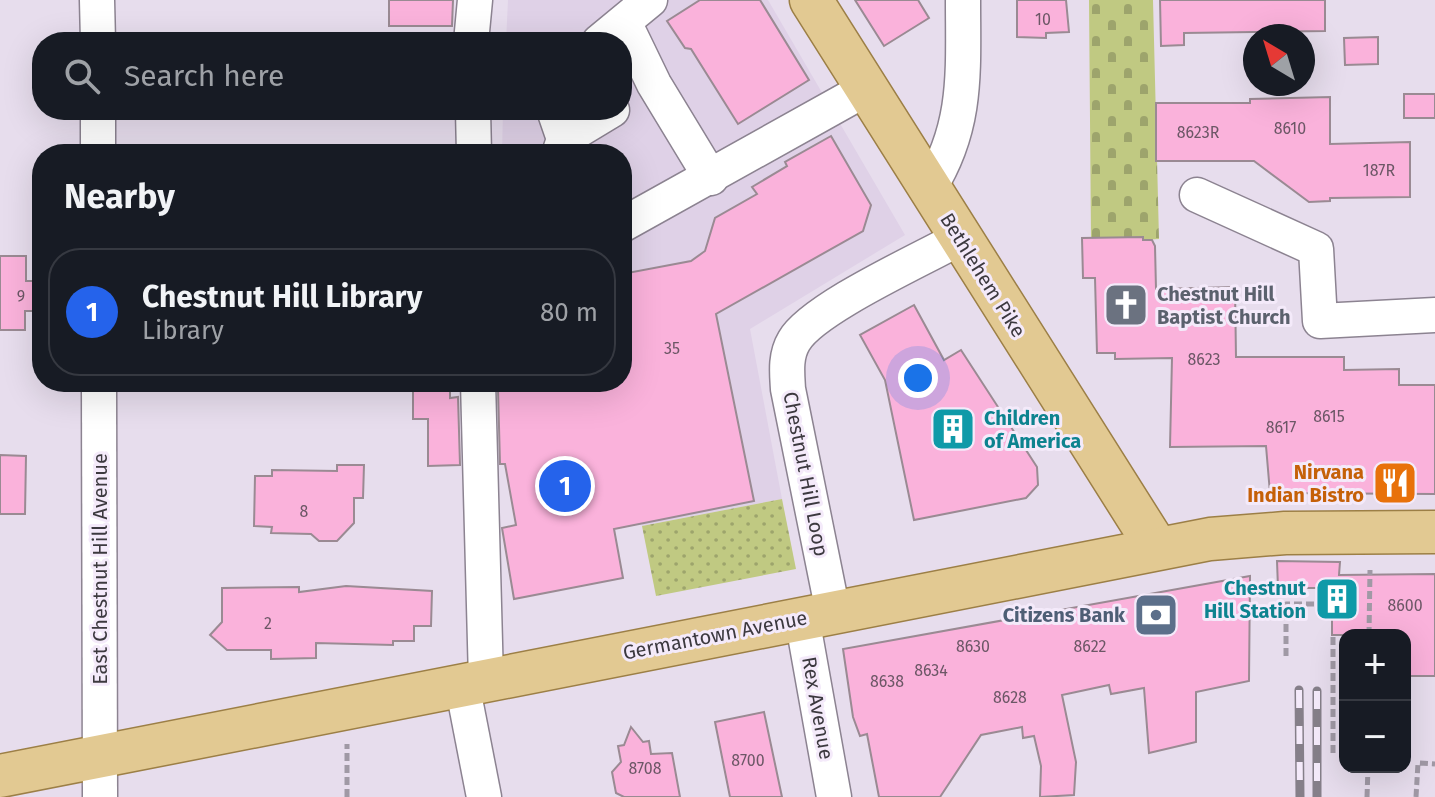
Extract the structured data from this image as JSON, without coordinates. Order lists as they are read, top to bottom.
{
  "streets": {
    "main road": ["Bethlehem Pike", "Germantown Avenue"],
    "street": ["Chestnut Hill Loop", "East Chestnut Hill Avenue", "Rex Avenue"]
  },
  "crossings": [
    ["Bethlehem Pike", "Chestnut Hill Loop"],
    ["Bethlehem Pike", "Germantown Avenue"],
    ["Chestnut Hill Loop", "Germantown Avenue"],
    ["Chestnut Hill Loop", "Rex Avenue"],
    ["East Chestnut Hill Avenue", "Germantown Avenue"],
    ["Germantown Avenue", "Rex Avenue"]
  ],
  "places": {
    "church": ["Chestnut Hill Baptist Church"],
    "building": ["Children of America", "Chestnut Hill Station"],
    "restaurant": ["Nirvana Indian Bistro"],
    "bank": ["Citizens Bank"]
  },
  "house_numbers": [
    "10",
    "8610",
    "8623R",
    "187R",
    "9",
    "35",
    "8623",
    "8615",
    "8617",
    "8",
    "8600",
    "2",
    "8630",
    "8622",
    "8634",
    "8638",
    "8628",
    "8700",
    "8708"
  ],
  "north": "top left",
  "page": {
    "search": "Search here",
    "heading": "Nearby",
    "list": [
      {
        "mark": "1",
        "name": "Chestnut Hill Library",
        "note": "Library",
        "value": "80 m"
      }
    ],
    "pins": "1",
    "map_buttons": ["+", "−"]
  }
}
